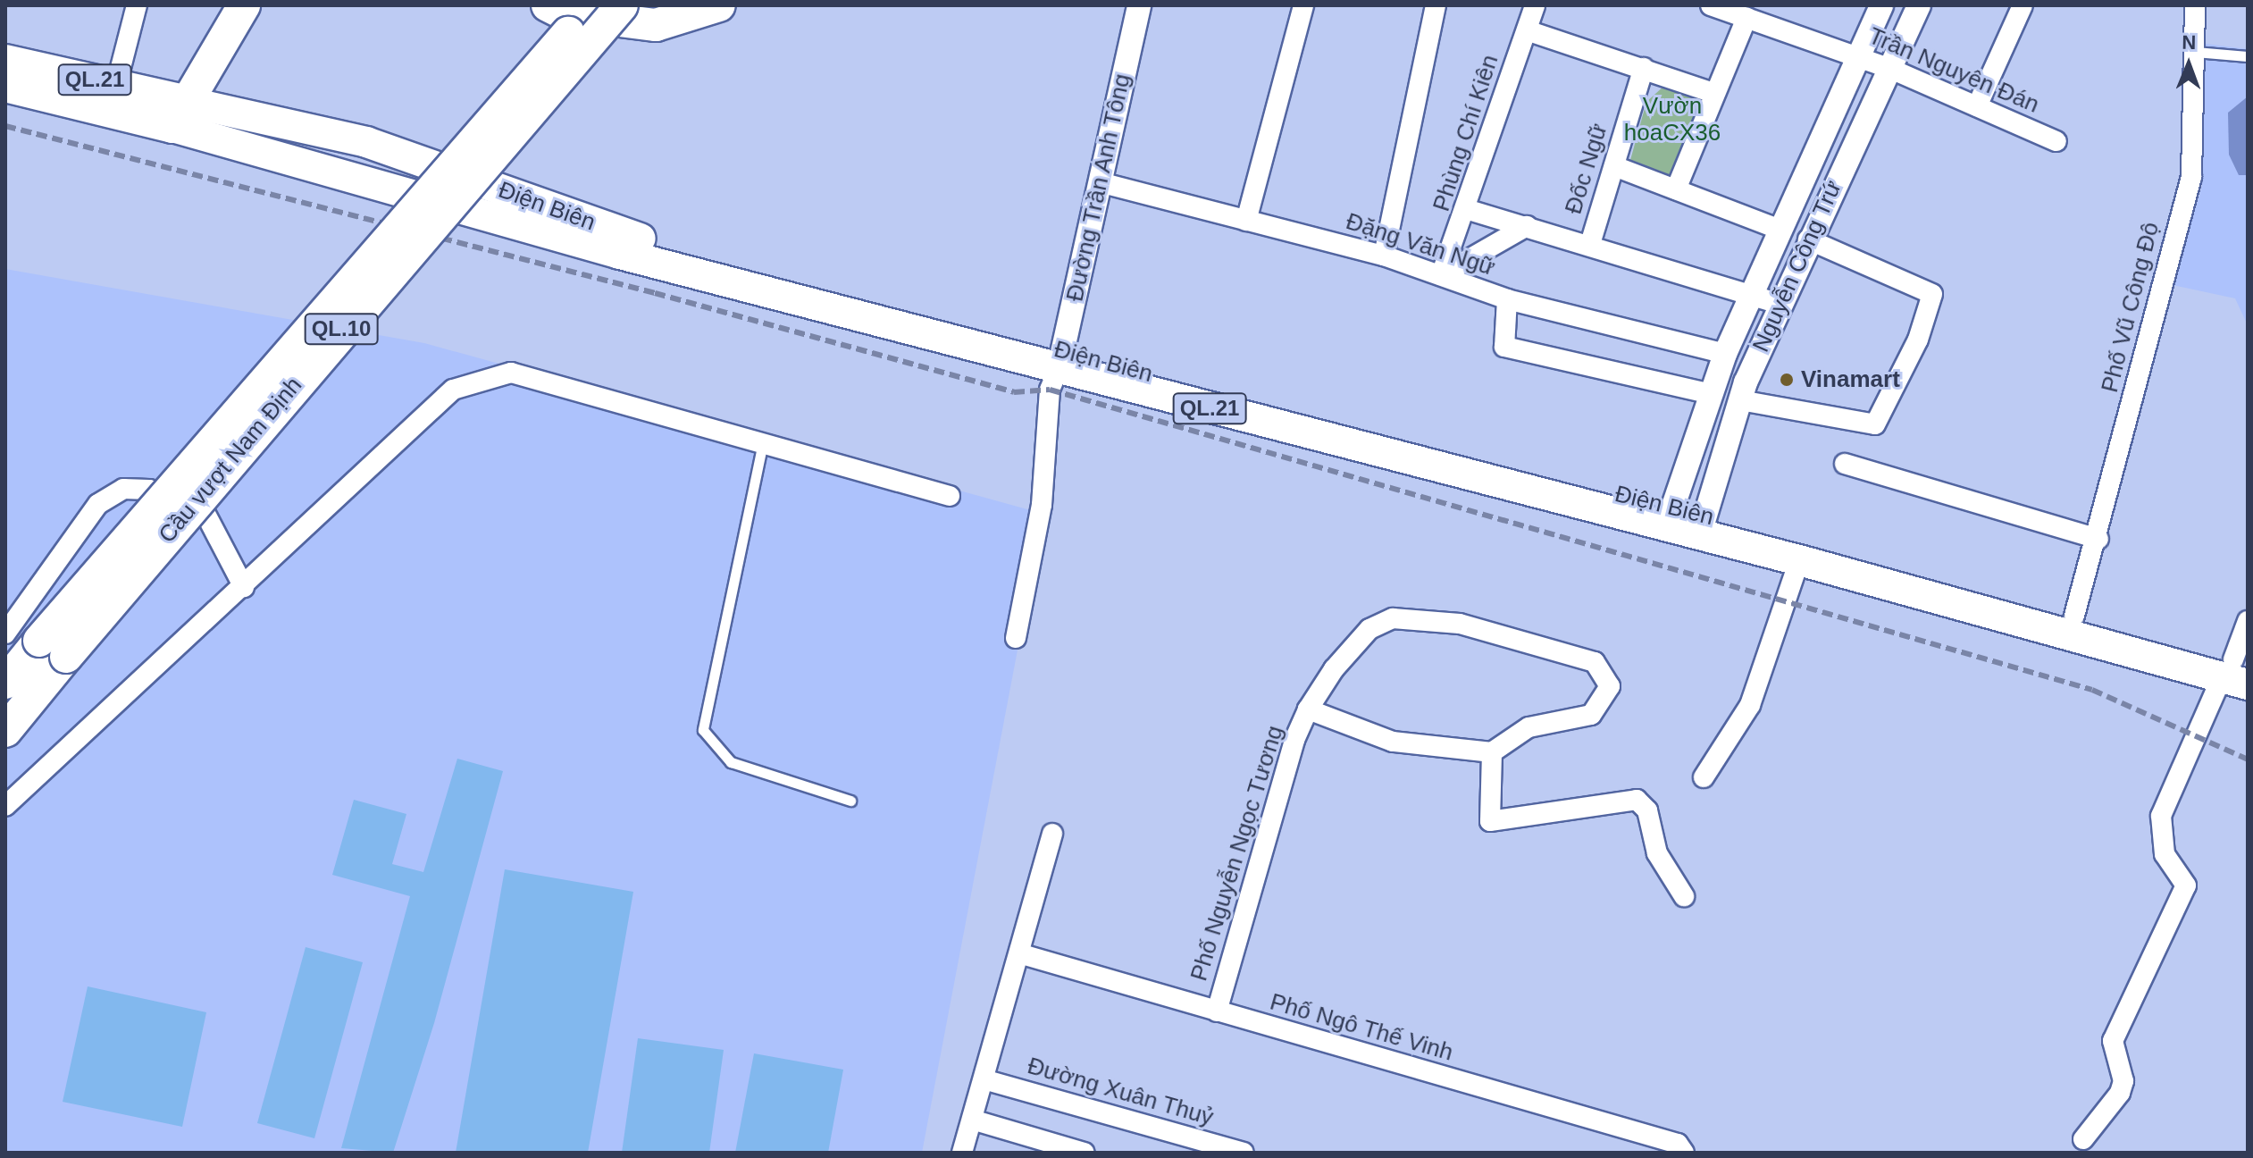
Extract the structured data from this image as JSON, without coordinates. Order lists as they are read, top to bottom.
{
  "streets": {
    "highway": [
      "QL.21",
      "Điện Biên",
      "QL.10",
      "Cầu vượt Nam Định"
    ],
    "street": [
      "Trần Nguyên Đán",
      "Phùng Chí Kiên",
      "Đốc Ngữ",
      "Đường Trần Anh Tông",
      "Đặng Văn Ngữ",
      "Nguyễn Công Trứ",
      "Phố Vũ Công Độ",
      "Phố Nguyễn Ngọc Tương",
      "Phố Ngô Thế Vinh",
      "Đường Xuân Thuỷ"
    ]
  },
  "crossings": [
    ["Trần Nguyên Đán", "Nguyễn Công Trứ"],
    ["Phùng Chí Kiên", "Đặng Văn Ngữ"],
    ["Đường Trần Anh Tông", "Điện Biên"],
    ["Đường Trần Anh Tông", "Đặng Văn Ngữ"],
    ["Điện Biên", "Nguyễn Công Trứ"],
    ["Điện Biên", "Phố Vũ Công Độ"],
    ["Đặng Văn Ngữ", "Nguyễn Công Trứ"],
    ["QL.10", "Cầu vượt Nam Định"],
    ["Phố Nguyễn Ngọc Tương", "Phố Ngô Thế Vinh"]
  ],
  "parks": ["Vườn hoaCX36"],
  "places": ["Vinamart"],
  "north": "top"
}
